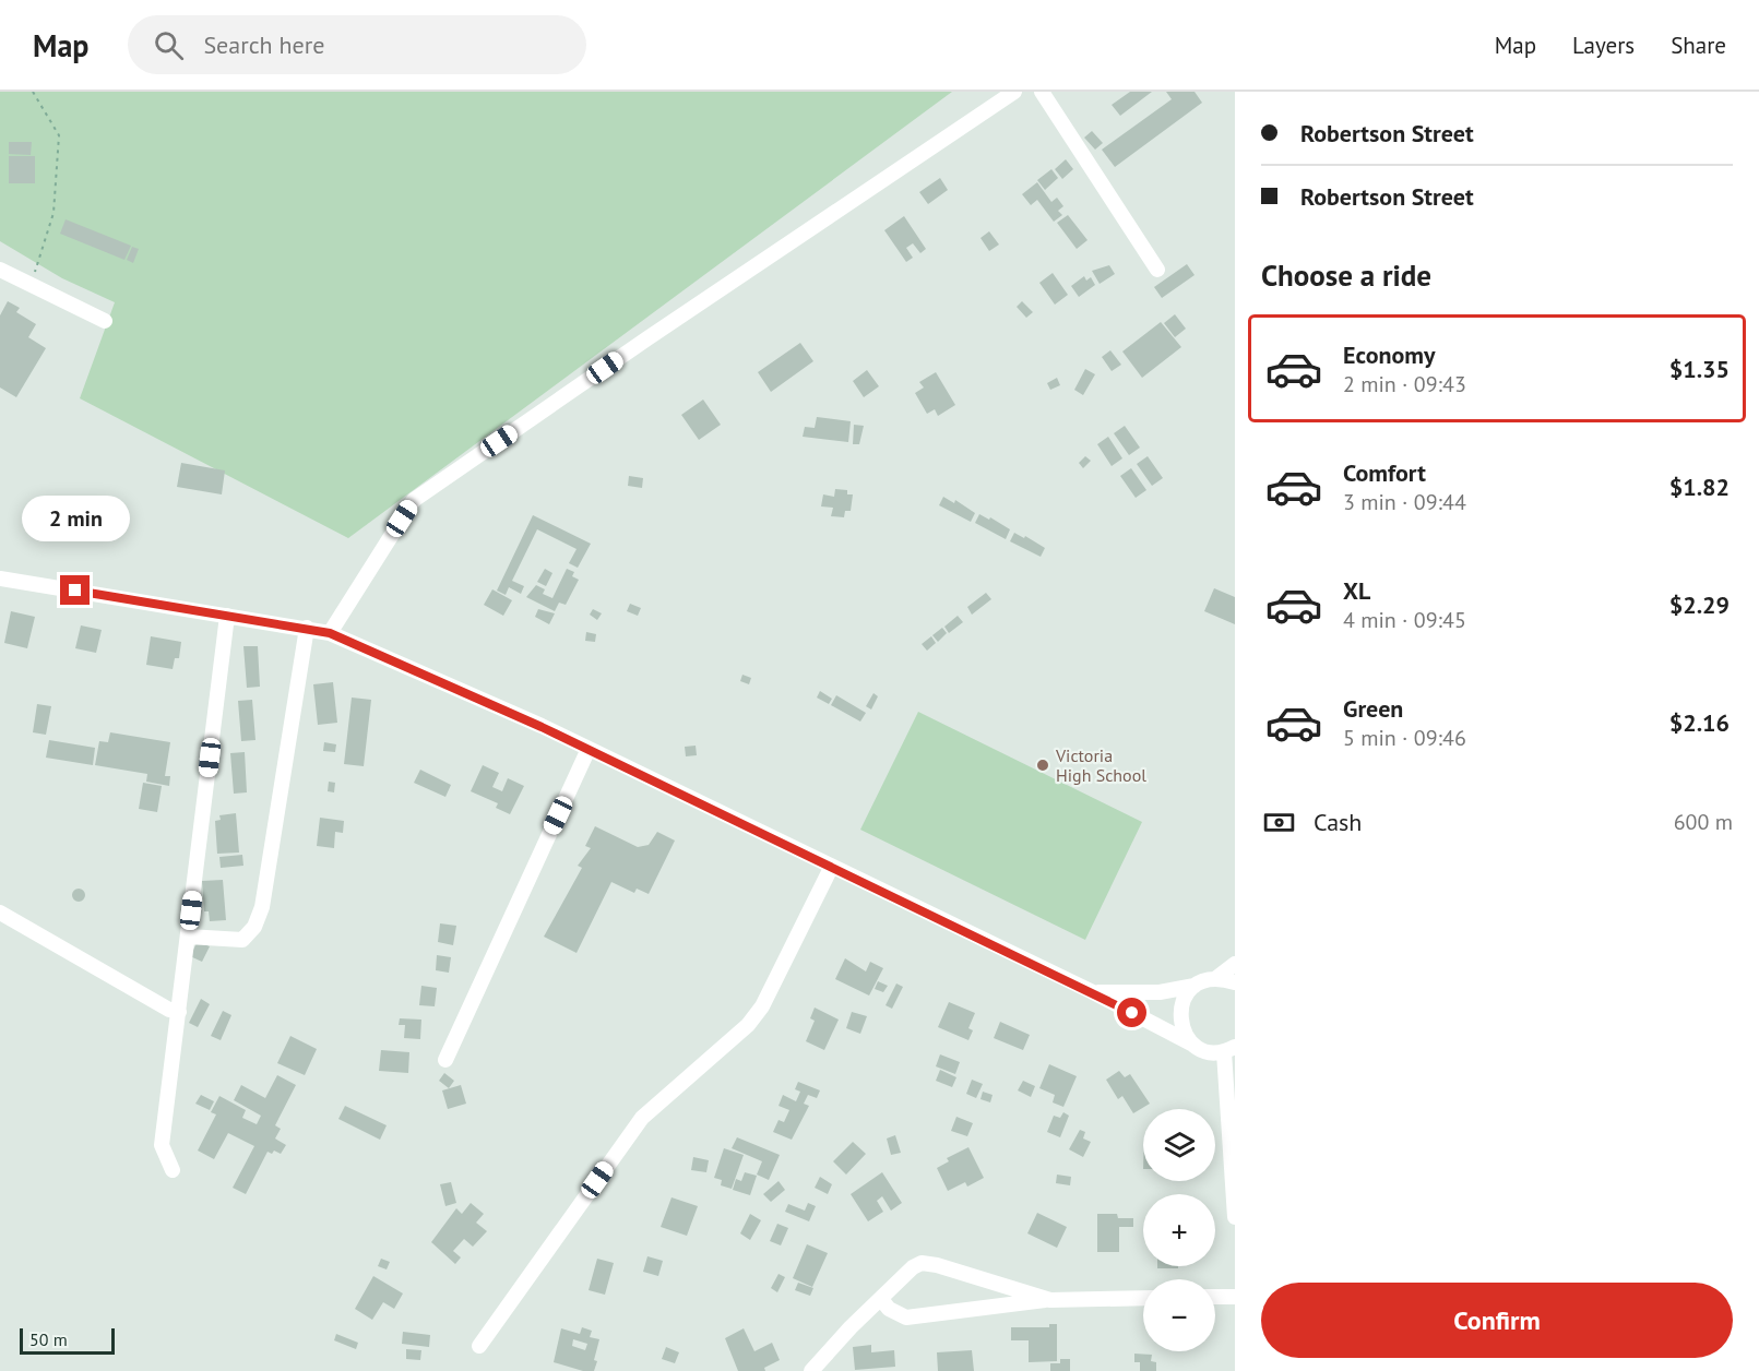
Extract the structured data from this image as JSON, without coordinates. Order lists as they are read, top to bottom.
{
  "places": ["Victoria High School"],
  "scale_bar": "50 m",
  "page": {
    "header": "Map",
    "search": "Search here",
    "nav": ["Map", "Layers", "Share"],
    "banner": ["Robertson Street", "Robertson Street"],
    "heading": "Choose a ride",
    "list": [
      {
        "name": "Economy",
        "note": "2 min · 09:43",
        "value": "$1.35"
      },
      {
        "name": "Comfort",
        "note": "3 min · 09:44",
        "value": "$1.82"
      },
      {
        "name": "XL",
        "note": "4 min · 09:45",
        "value": "$2.29"
      },
      {
        "name": "Green",
        "note": "5 min · 09:46",
        "value": "$2.16"
      }
    ],
    "bubble": "2 min",
    "pay": ["Cash", "600 m"],
    "map_buttons": ["+", "−"],
    "buttons": "Confirm",
    "scale": "50 m"
  }
}
